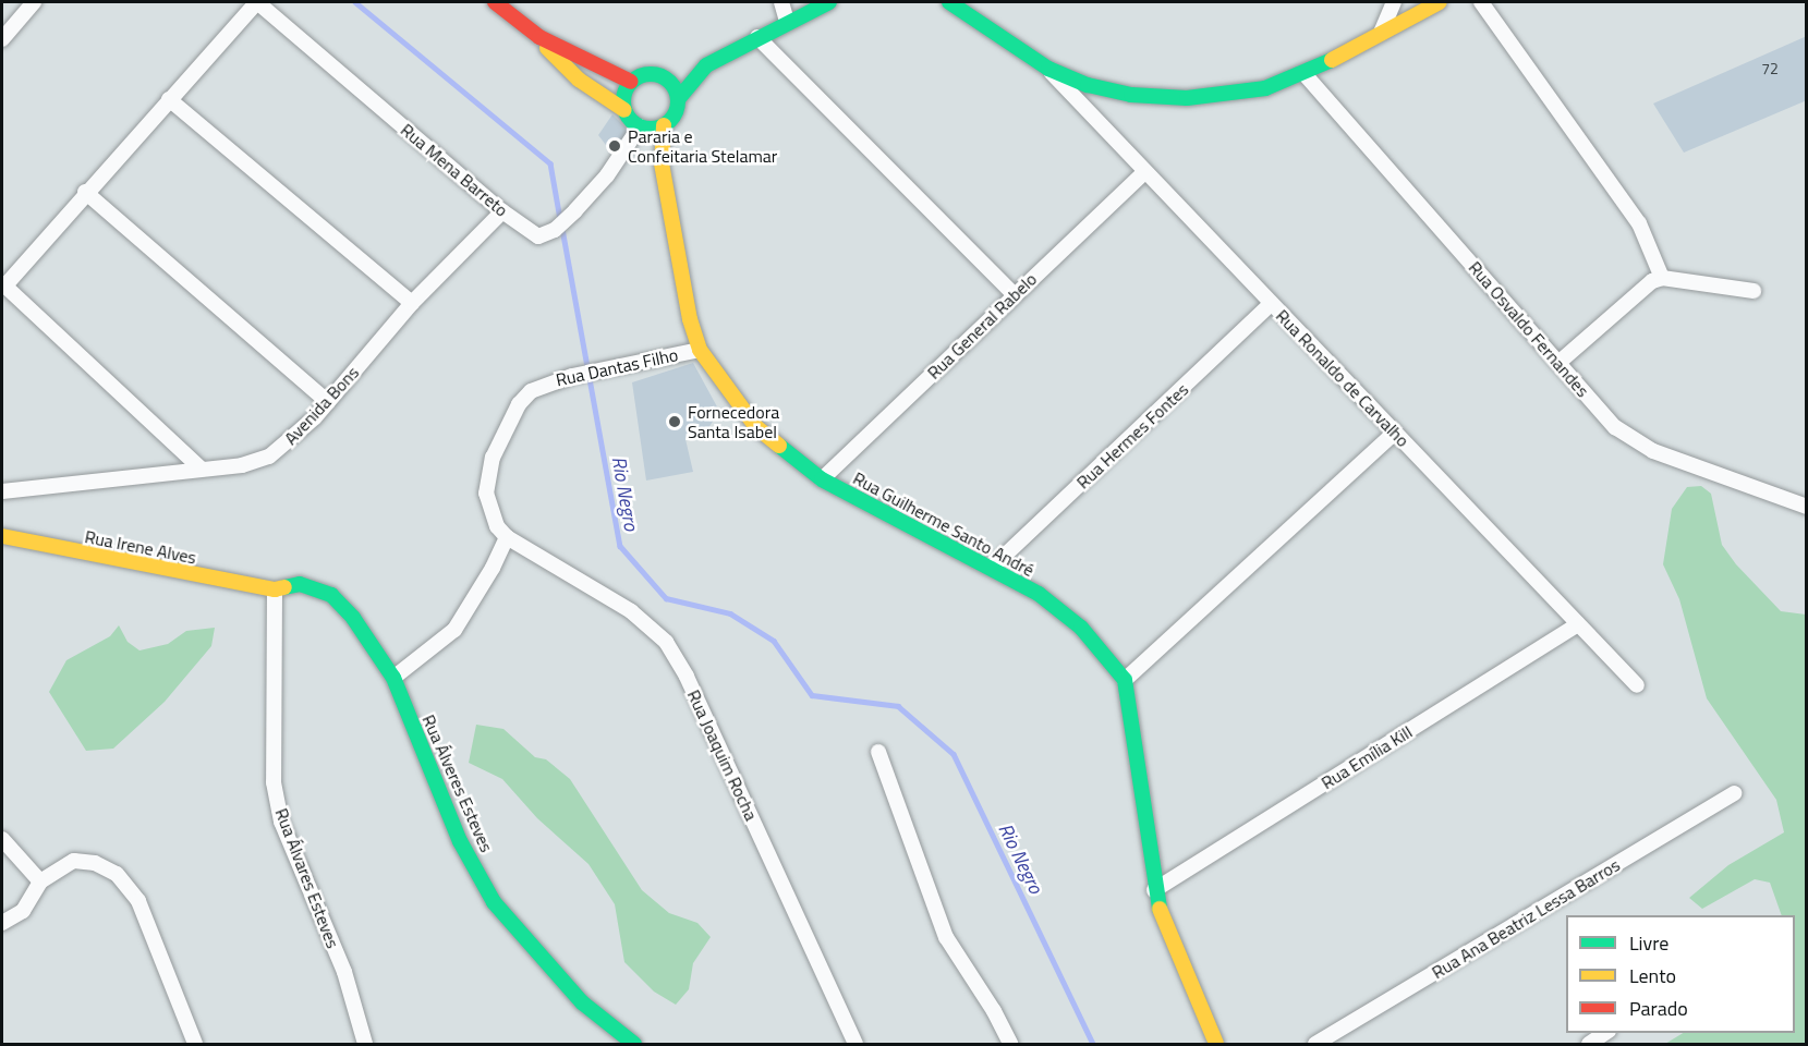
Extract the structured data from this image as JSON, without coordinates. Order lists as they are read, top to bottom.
{
  "streets": {
    "street": [
      "Rua Mena Barreto",
      "Rua General Rabelo",
      "Rua Osvaldo Fernandes",
      "Rua Dantas Filho",
      "Rua Ronaldo de Carvalho",
      "Avenida Bons",
      "Rua Hermes Fontes",
      "Rua Guilherme Santo André",
      "Rua Irene Alves",
      "Rua Joaquim Rocha",
      "Rua Emília Kill",
      "Rua Álveres Esteves",
      "Rua Álvares Esteves",
      "Rua Ana Beatriz Lessa Barros"
    ]
  },
  "crossings": [
    ["Rua Mena Barreto", "Avenida Bons"],
    ["Rua Mena Barreto", "Rua Guilherme Santo André"],
    ["Rua General Rabelo", "Rua Ronaldo de Carvalho"],
    ["Rua General Rabelo", "Rua Guilherme Santo André"],
    ["Rua Dantas Filho", "Rua Guilherme Santo André"],
    ["Rua Dantas Filho", "Rua Joaquim Rocha"],
    ["Rua Ronaldo de Carvalho", "Rua Hermes Fontes"],
    ["Rua Ronaldo de Carvalho", "Rua Emília Kill"],
    ["Rua Hermes Fontes", "Rua Guilherme Santo André"],
    ["Rua Irene Alves", "Rua Álveres Esteves"],
    ["Rua Irene Alves", "Rua Álvares Esteves"],
    ["Rua Álveres Esteves", "Rua Álvares Esteves"]
  ],
  "water": ["Rio Negro"],
  "places": ["Pararia e Confeitaria Stelamar", "Fornecedora Santa Isabel"],
  "house_numbers": ["72"],
  "legend": ["Livre", "Lento", "Parado"]
}
